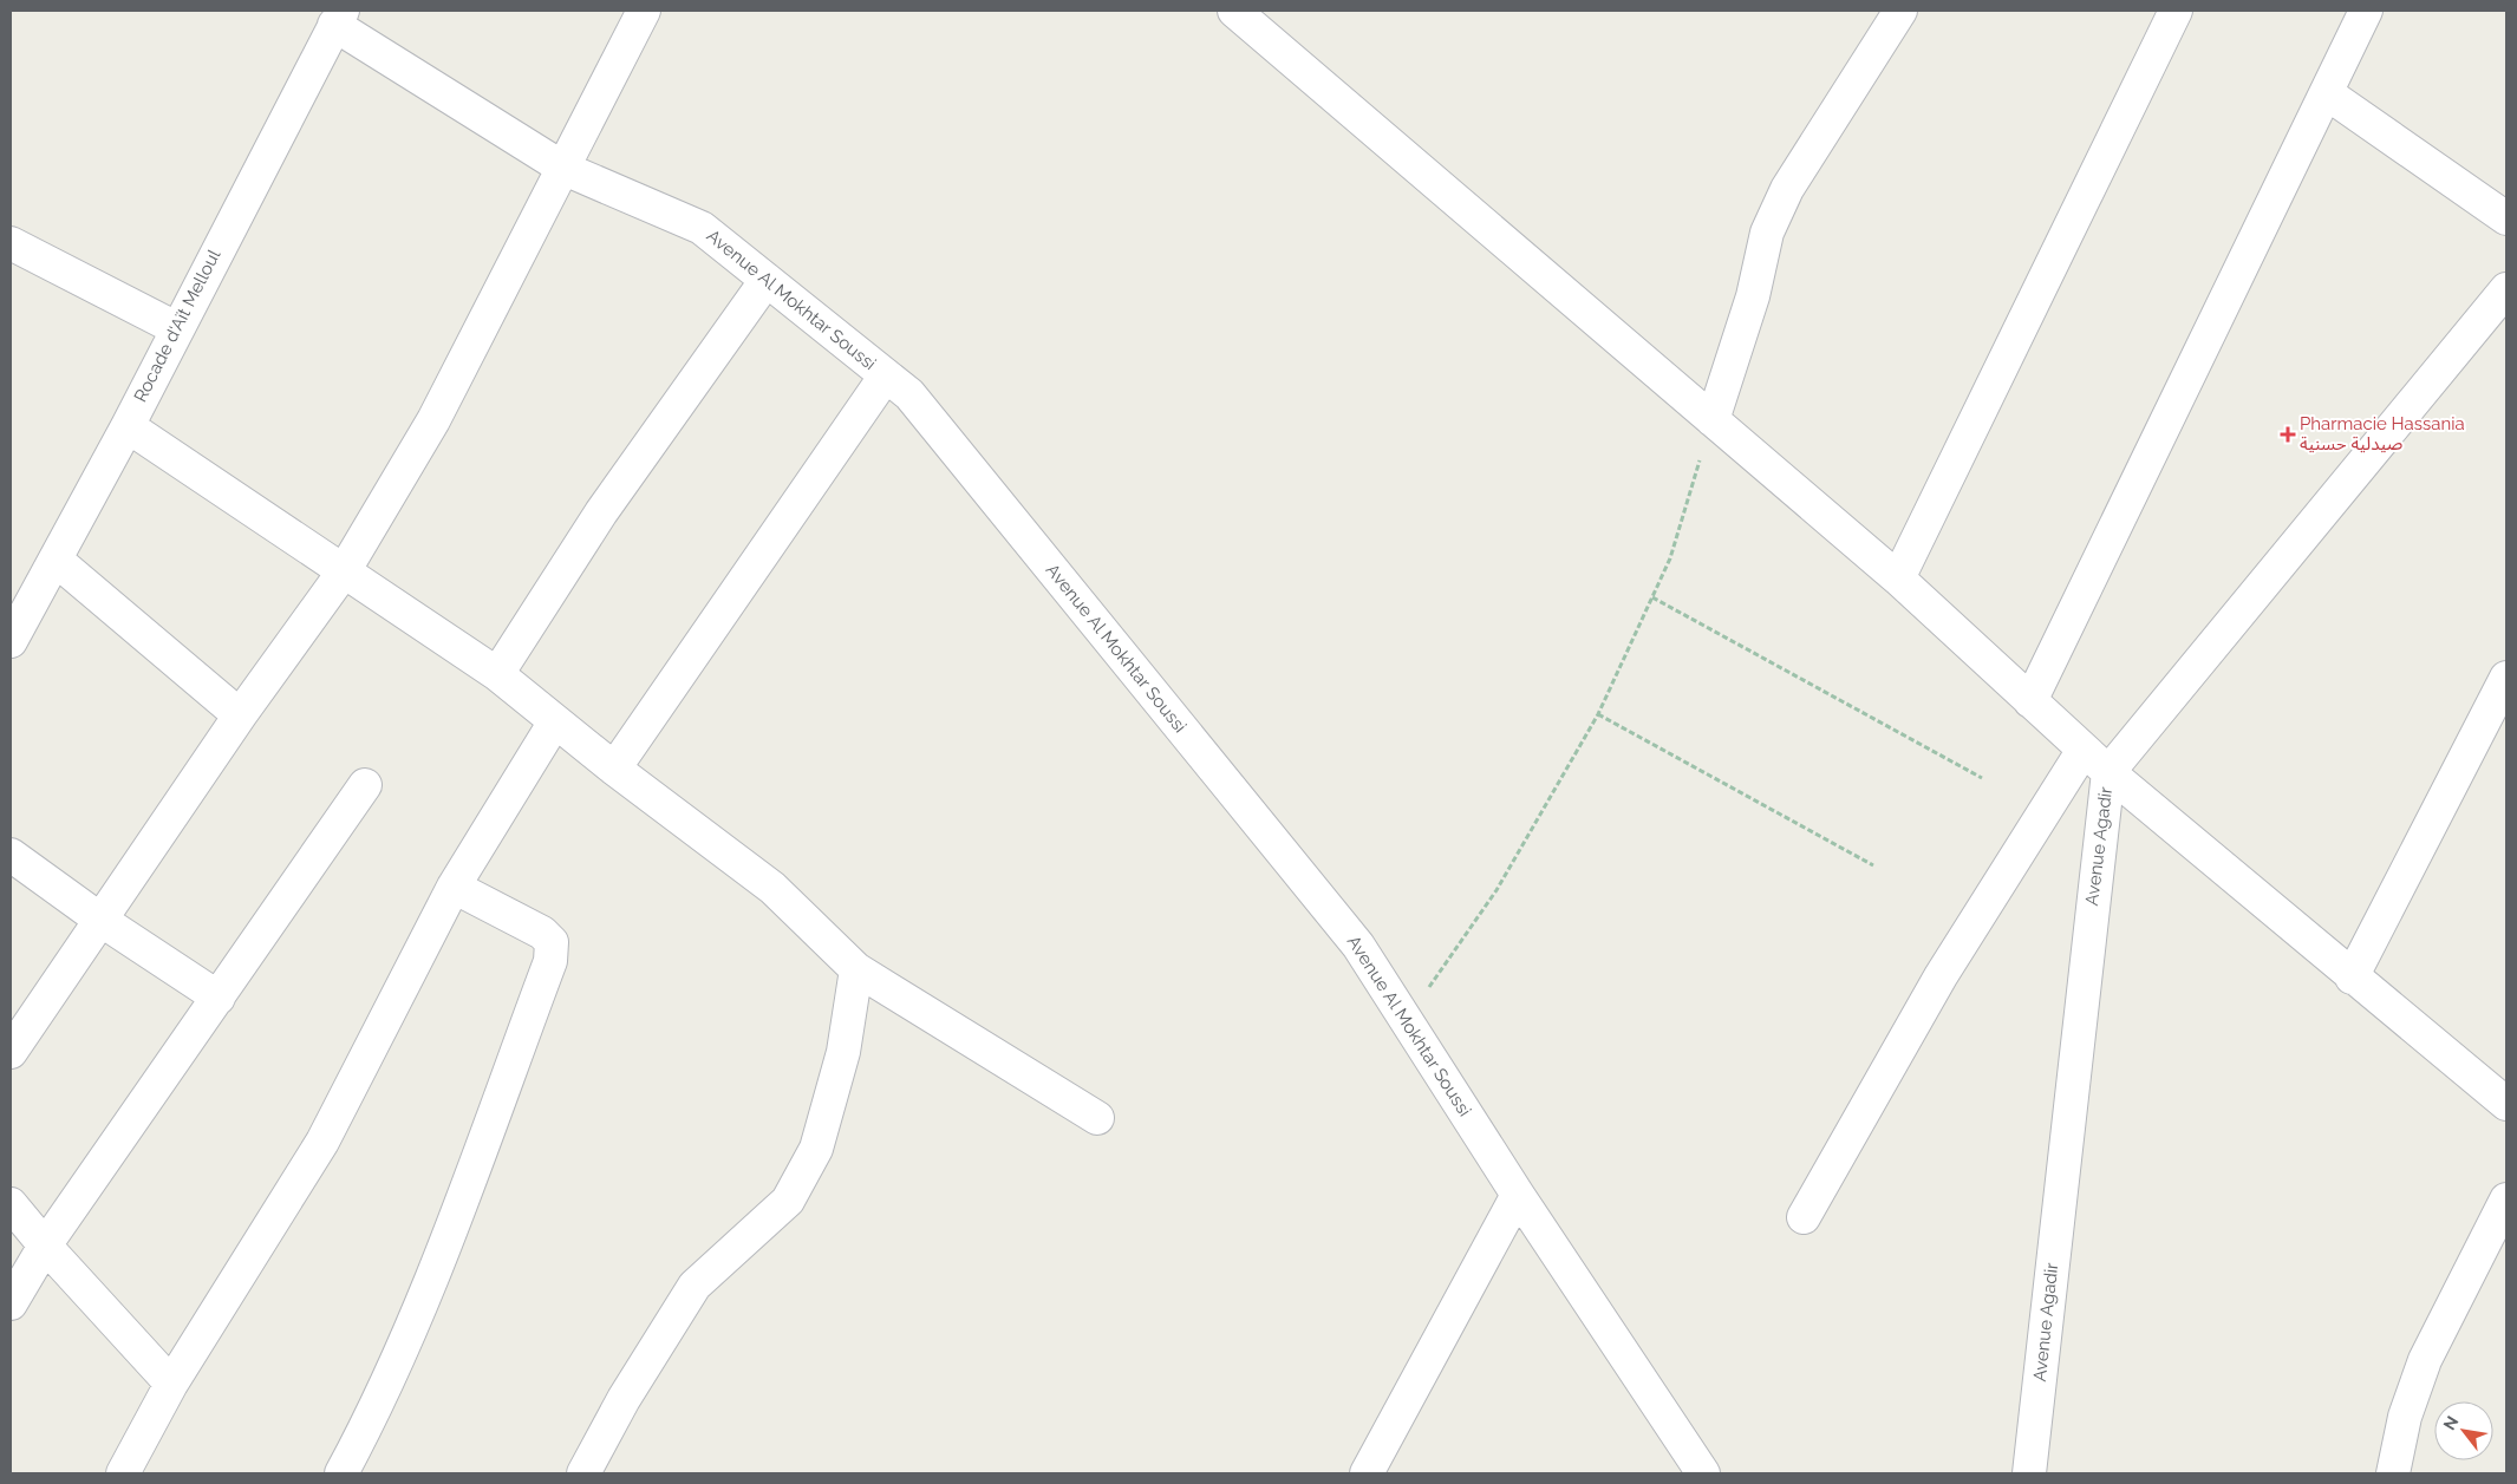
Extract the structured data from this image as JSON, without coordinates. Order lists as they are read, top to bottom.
{
  "streets": {
    "street": ["Avenue Al Mokhtar Soussi", "Rocade d'Aït Melloul", "Avenue Agadir"]
  },
  "crossings": [
    ["Avenue Al Mokhtar Soussi", "Rocade d'Aït Melloul"]
  ],
  "places": {
    "health": ["Pharmacie Hassania صيدلية حسنية"]
  },
  "north": "top left"
}
